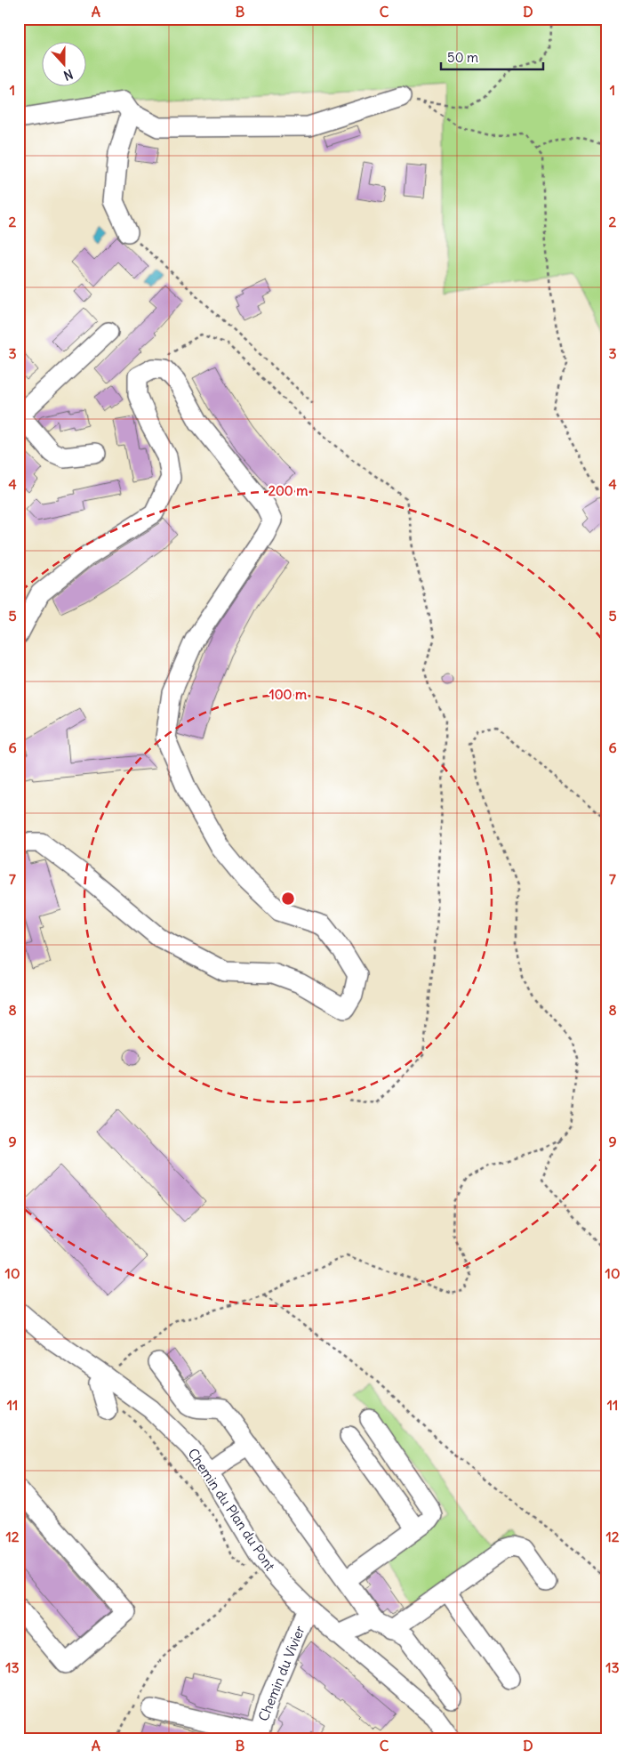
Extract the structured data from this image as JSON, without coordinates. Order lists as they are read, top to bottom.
{
  "streets": {
    "street": ["Chemin du Plan du Pont", "Chemin du Vivier"]
  },
  "crossings": [
    ["Chemin du Plan du Pont", "Chemin du Vivier"]
  ],
  "scale_bar": "50 m",
  "north": "bottom",
  "grid": {
    "columns": [
      "A",
      "B",
      "C",
      "D"
    ],
    "rows": [
      "1",
      "2",
      "3",
      "4",
      "5",
      "6",
      "7",
      "8",
      "9",
      "10",
      "11",
      "12",
      "13"
    ]
  },
  "rings": ["200 m", "100 m"]
}
